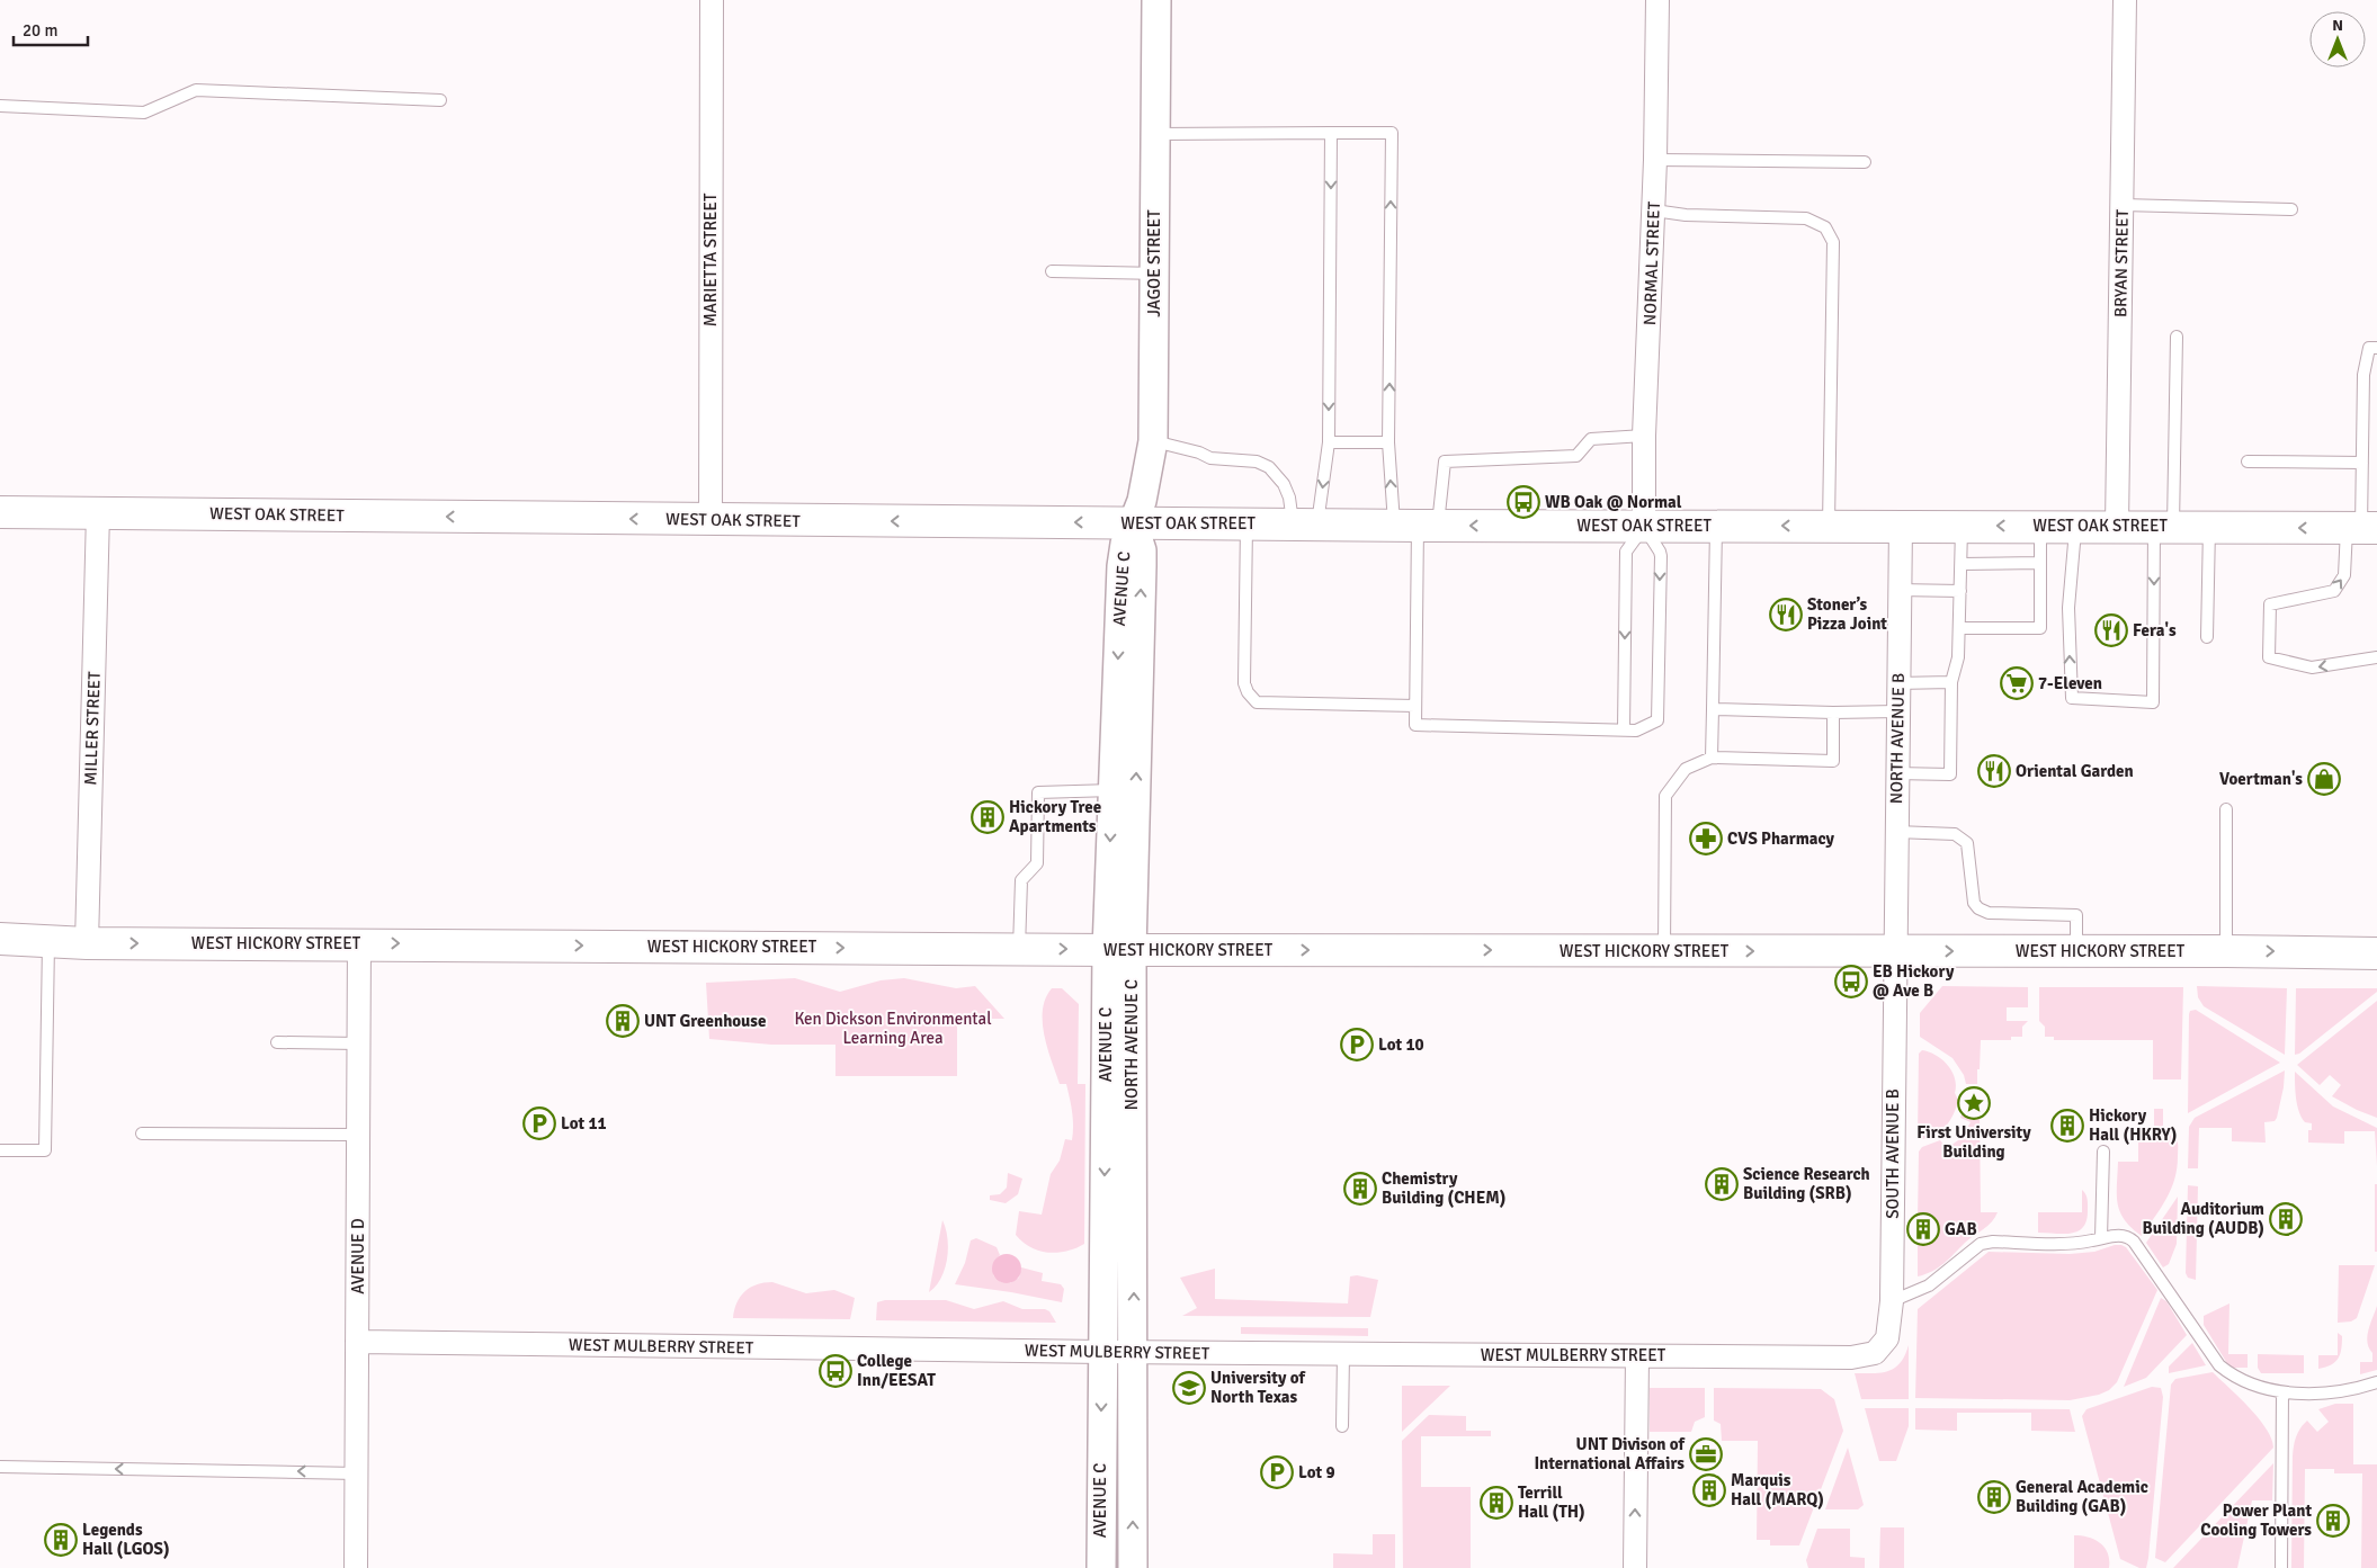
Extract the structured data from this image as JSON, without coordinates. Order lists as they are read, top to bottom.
{
  "streets": {
    "main road": ["WEST OAK STREET", "WEST HICKORY STREET"],
    "street": [
      "MARIETTA STREET",
      "JAGOE STREET",
      "NORMAL STREET",
      "BRYAN STREET",
      "AVENUE C",
      "MILLER STREET",
      "NORTH AVENUE B",
      "NORTH AVENUE C",
      "SOUTH AVENUE B",
      "AVENUE D",
      "WEST MULBERRY STREET"
    ]
  },
  "crossings": [
    ["MARIETTA STREET", "WEST OAK STREET"],
    ["JAGOE STREET", "WEST OAK STREET"],
    ["JAGOE STREET", "AVENUE C"],
    ["JAGOE STREET", "NORTH AVENUE C"],
    ["NORMAL STREET", "WEST OAK STREET"],
    ["BRYAN STREET", "WEST OAK STREET"],
    ["WEST OAK STREET", "AVENUE C"],
    ["WEST OAK STREET", "MILLER STREET"],
    ["WEST OAK STREET", "NORTH AVENUE B"],
    ["WEST OAK STREET", "NORTH AVENUE C"],
    ["AVENUE C", "WEST HICKORY STREET"],
    ["AVENUE C", "NORTH AVENUE C"],
    ["AVENUE C", "WEST MULBERRY STREET"],
    ["MILLER STREET", "WEST HICKORY STREET"],
    ["NORTH AVENUE B", "WEST HICKORY STREET"],
    ["NORTH AVENUE B", "SOUTH AVENUE B"],
    ["WEST HICKORY STREET", "NORTH AVENUE C"],
    ["WEST HICKORY STREET", "SOUTH AVENUE B"],
    ["WEST HICKORY STREET", "AVENUE D"],
    ["NORTH AVENUE C", "WEST MULBERRY STREET"],
    ["SOUTH AVENUE B", "WEST MULBERRY STREET"],
    ["AVENUE D", "WEST MULBERRY STREET"]
  ],
  "one_way": [
    "WEST OAK STREET",
    "AVENUE C",
    "WEST HICKORY STREET",
    "NORTH AVENUE C"
  ],
  "parks": ["Ken Dickson Environmental Learning Area"],
  "places": {
    "bus stop": ["WB Oak @ Normal", "EB Hickory @ Ave B", "College Inn/EESAT"],
    "restaurant": ["Stoner’s Pizza Joint", "Fera's", "Oriental Garden"],
    "supermarket": ["7-Eleven"],
    "shop": ["Voertman's"],
    "building": [
      "Hickory Tree Apartments",
      "UNT Greenhouse",
      "Hickory Hall (HKRY)",
      "Science Research Building (SRB)",
      "Chemistry Building (CHEM)",
      "Auditorium Building (AUDB)",
      "GAB",
      "Marquis Hall (MARQ)",
      "General Academic Building (GAB)",
      "Terrill Hall (TH)",
      "Power Plant Cooling Towers",
      "Legends Hall (LGOS)"
    ],
    "pharmacy": ["CVS Pharmacy"],
    "parking": ["Lot 10", "Lot 11", "Lot 9"],
    "place": ["First University Building"],
    "school or university": ["University of North Texas"],
    "office": ["UNT Divison of International Affairs"]
  },
  "scale_bar": "20 m",
  "north": "top"
}
